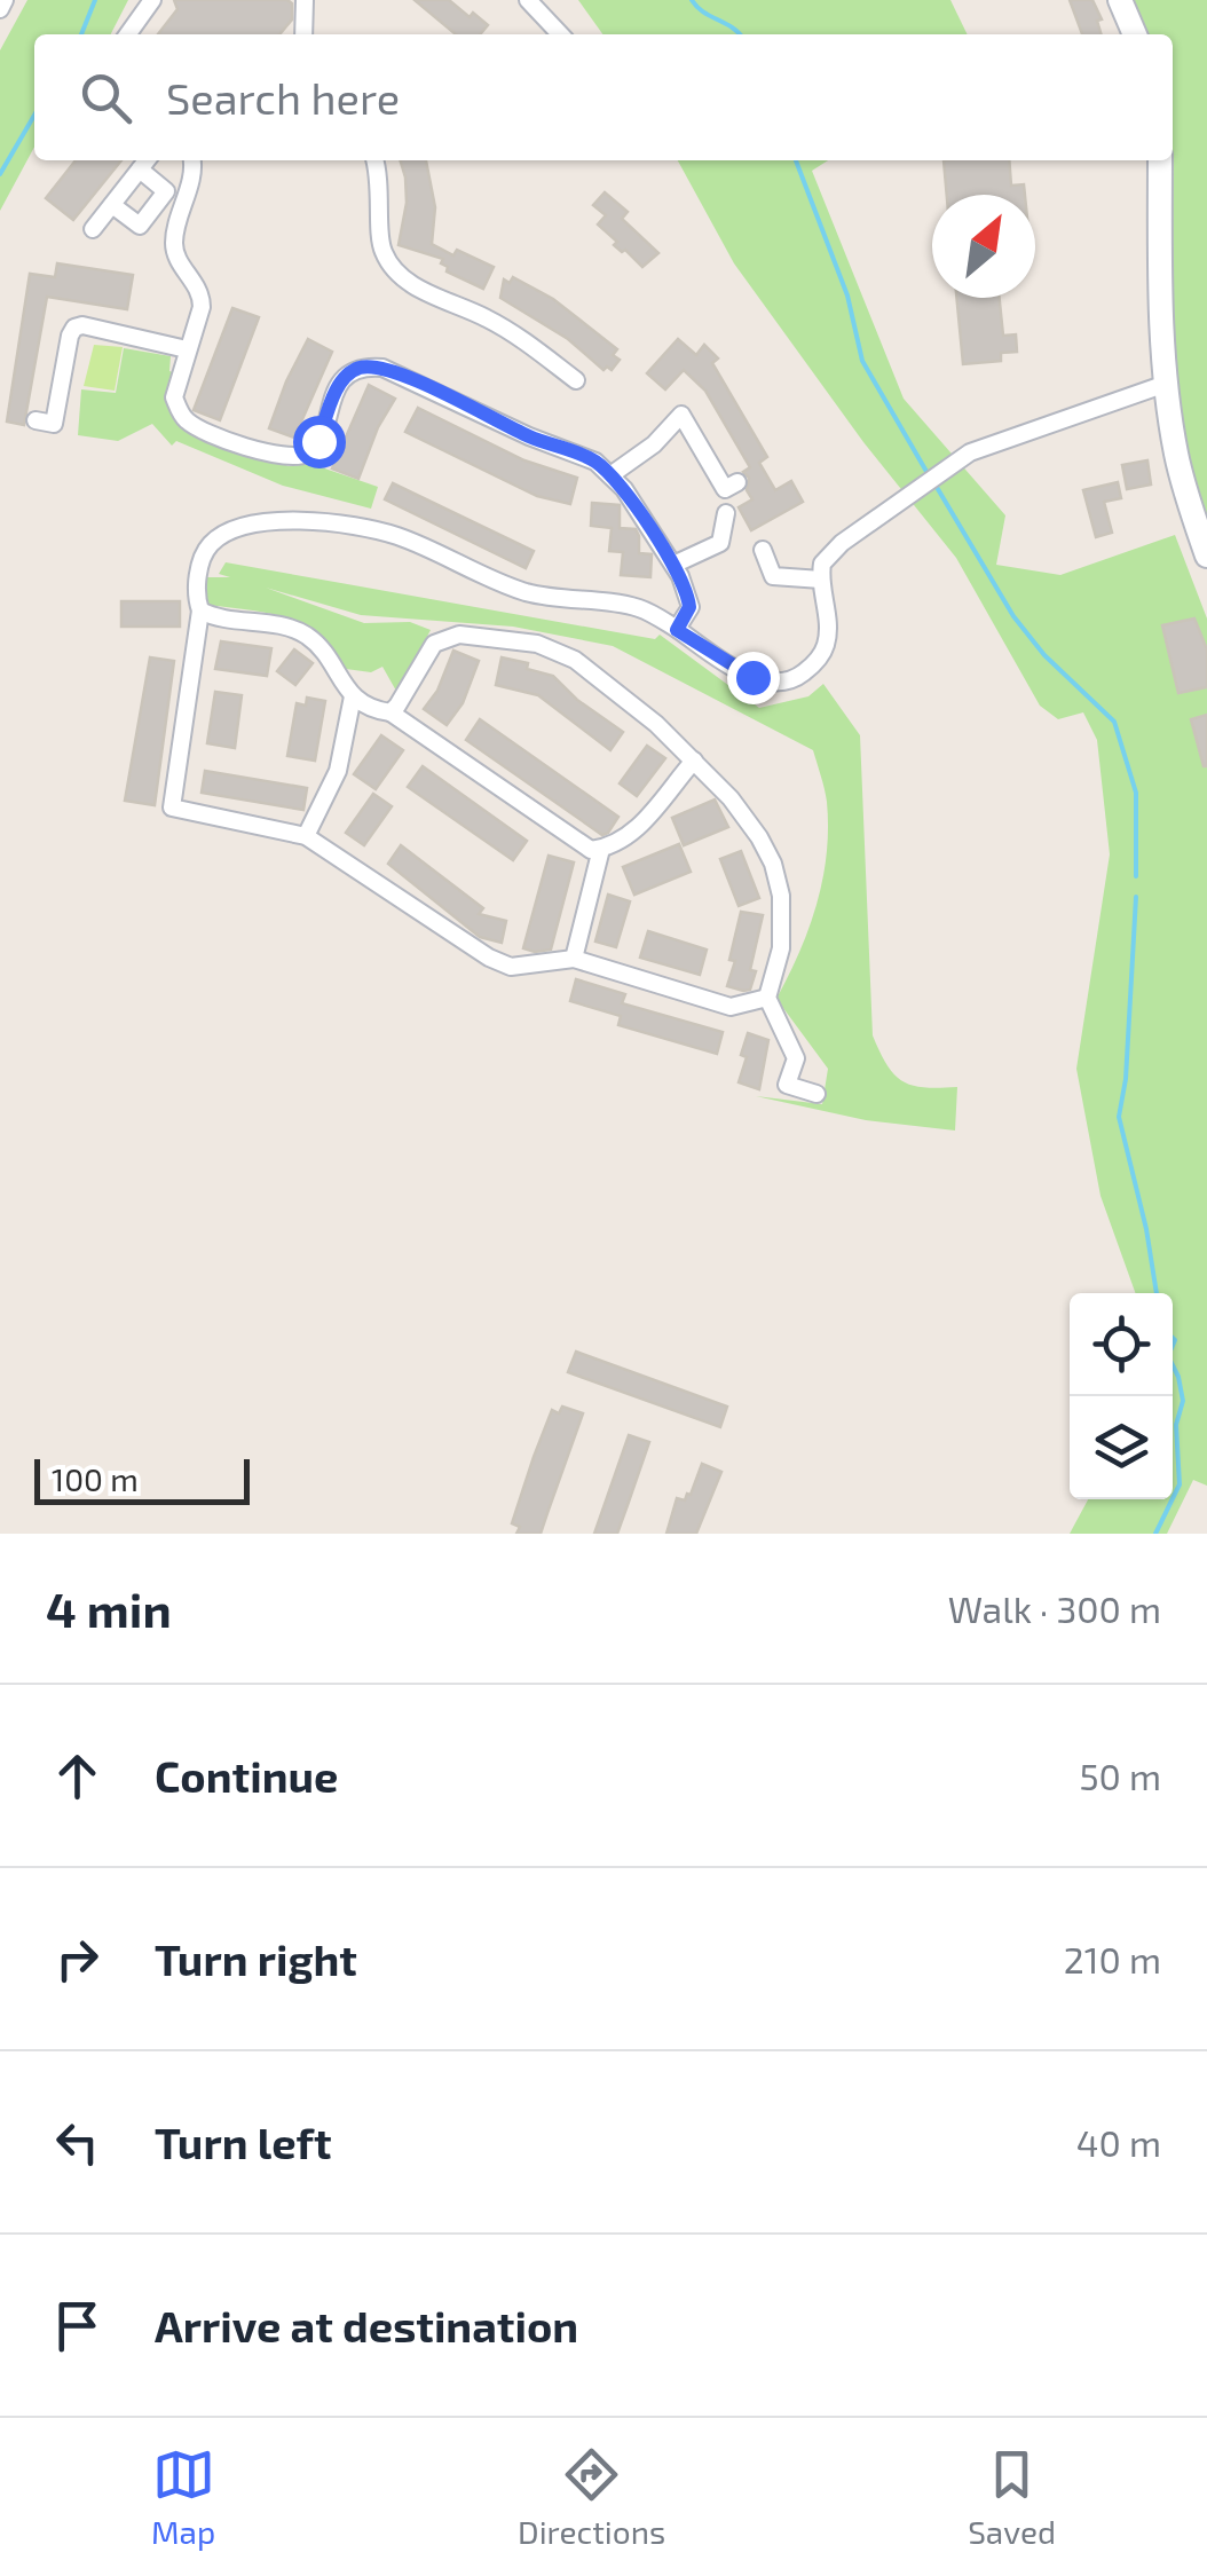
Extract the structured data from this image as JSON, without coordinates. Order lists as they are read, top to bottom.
{
  "scale_bar": "100 m",
  "north": "top right",
  "page": {
    "search": "Search here",
    "scale": "100 m",
    "heading": ["4 min", "Walk · 300 m"],
    "list": [
      ["Continue", "50 m"],
      ["Turn right", "210 m"],
      ["Turn left", "40 m"],
      "Arrive at destination"
    ],
    "nav": ["Map", "Directions", "Saved"]
  }
}
